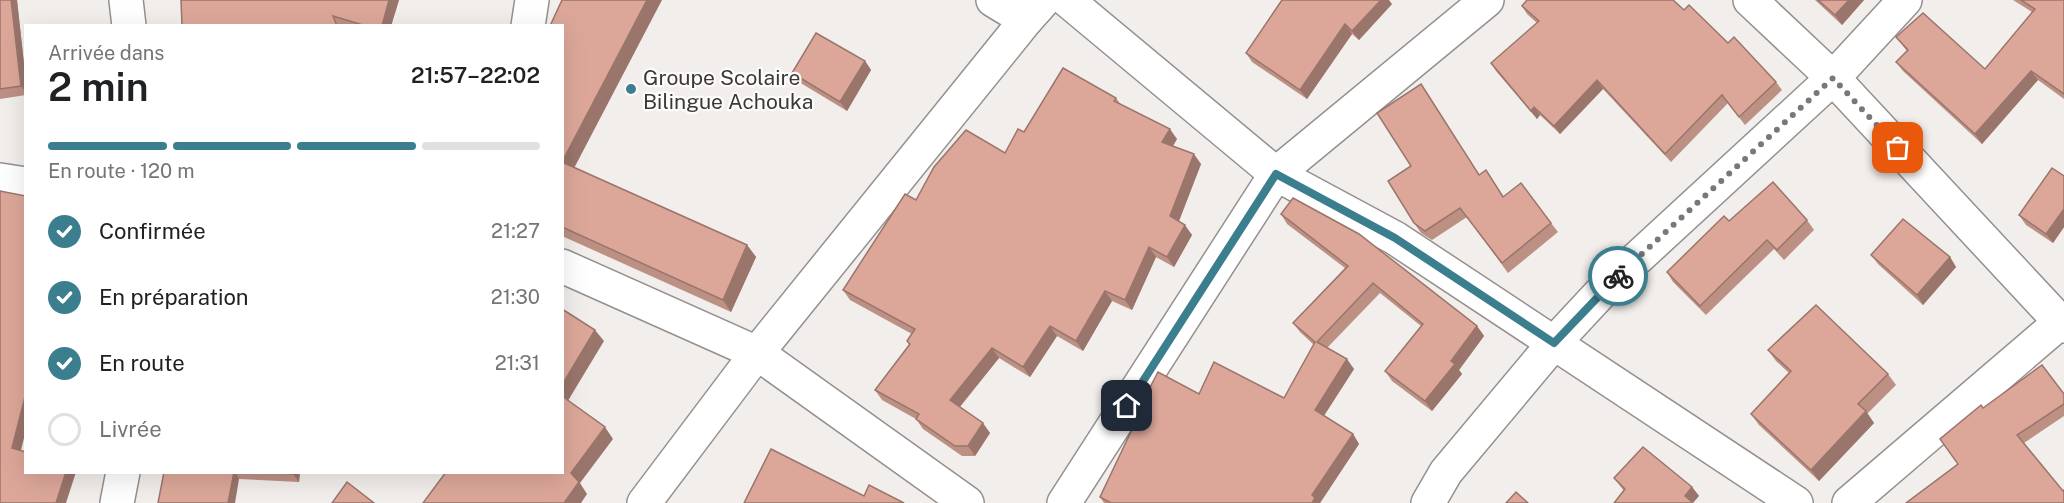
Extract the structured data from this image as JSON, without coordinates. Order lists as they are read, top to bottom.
{
  "places": ["Groupe Scolaire Bilingue Achouka"],
  "page": {
    "heading": ["2 min", "Arrivée dans", "21:57–22:02"],
    "bar": "En route · 120 m",
    "list": [
      ["Confirmée", "21:27"],
      ["En préparation", "21:30"],
      ["En route", "21:31"],
      "Livrée"
    ]
  }
}
